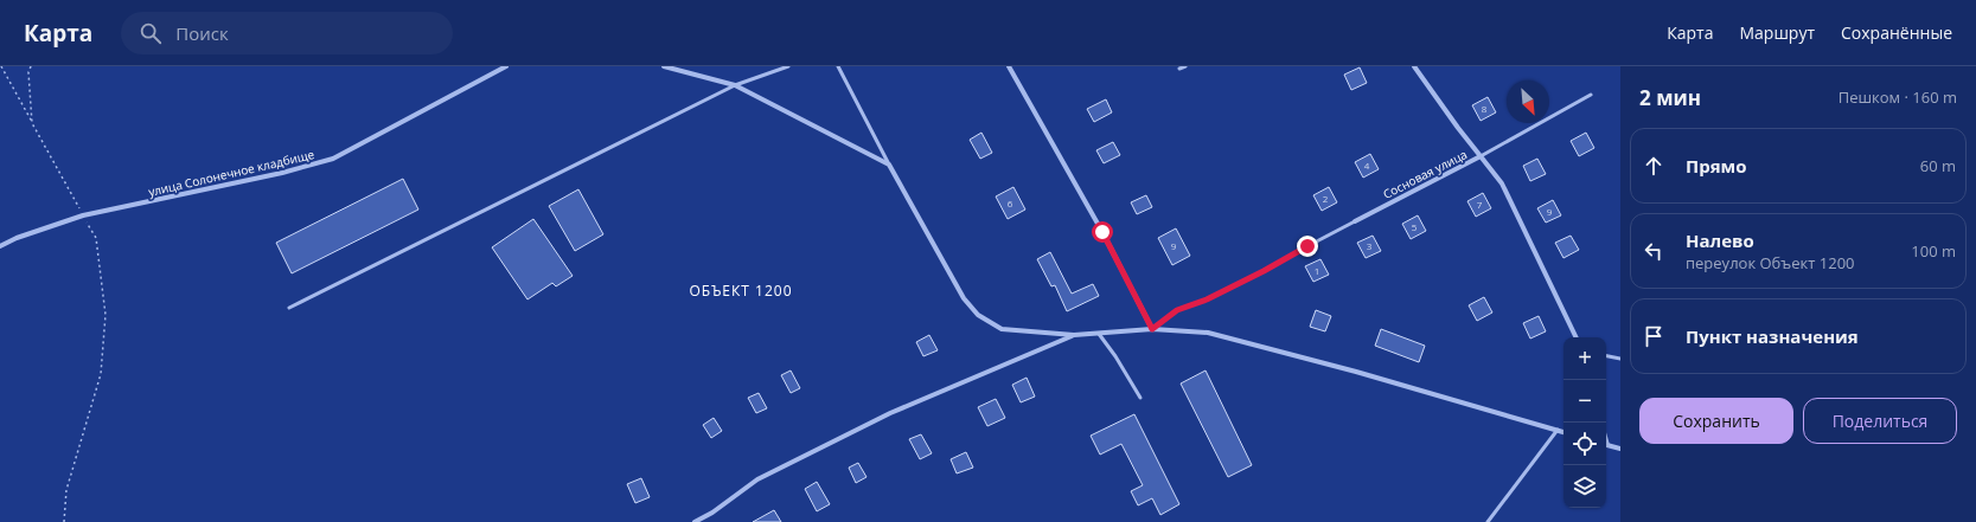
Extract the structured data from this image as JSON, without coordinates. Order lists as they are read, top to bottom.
{
  "streets": {
    "street": ["улица Солонечное кладбище", "Сосновая улица"]
  },
  "districts": ["ОБЪЕКТ 1200"],
  "house_numbers": [
    "8",
    "4",
    "2",
    "6",
    "7",
    "9",
    "5",
    "9",
    "3",
    "1"
  ],
  "north": "bottom right",
  "page": {
    "header": "Карта",
    "search": "Поиск",
    "nav": ["Карта", "Маршрут", "Сохранённые"],
    "heading": ["2 мин", "Пешком · 160 m"],
    "list": [
      ["Прямо", "60 m"],
      ["Налево", "переулок Объект 1200", "100 m"],
      "Пункт назначения"
    ],
    "map_buttons": ["+", "−"],
    "buttons": ["Сохранить", "Поделиться"]
  }
}
